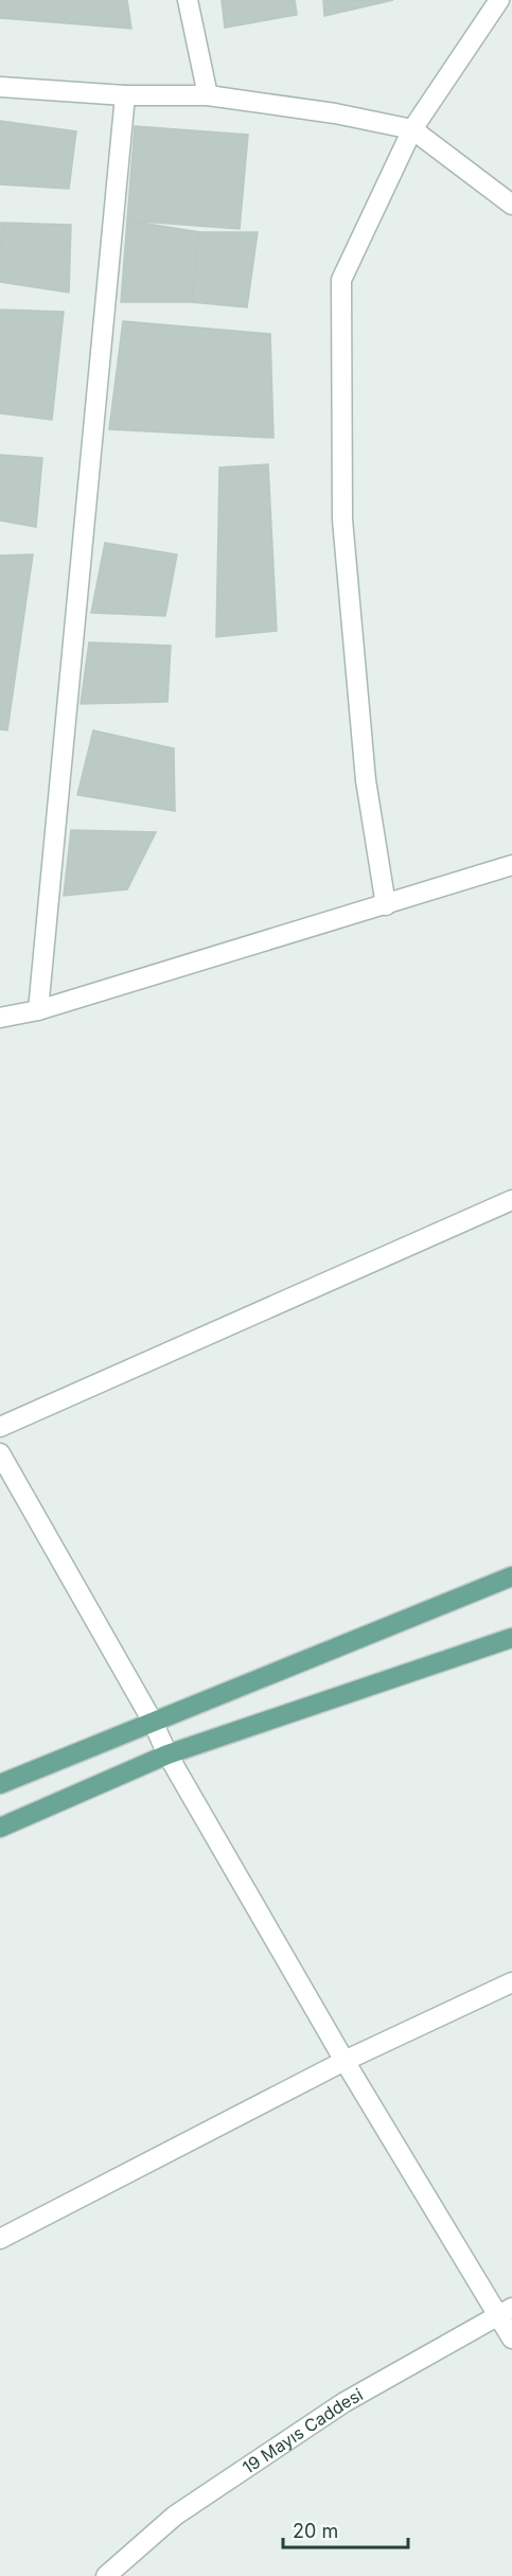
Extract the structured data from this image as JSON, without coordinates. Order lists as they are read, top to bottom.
{
  "streets": {
    "street": ["19 Mayıs Caddesi"]
  },
  "scale_bar": "20 m"
}
